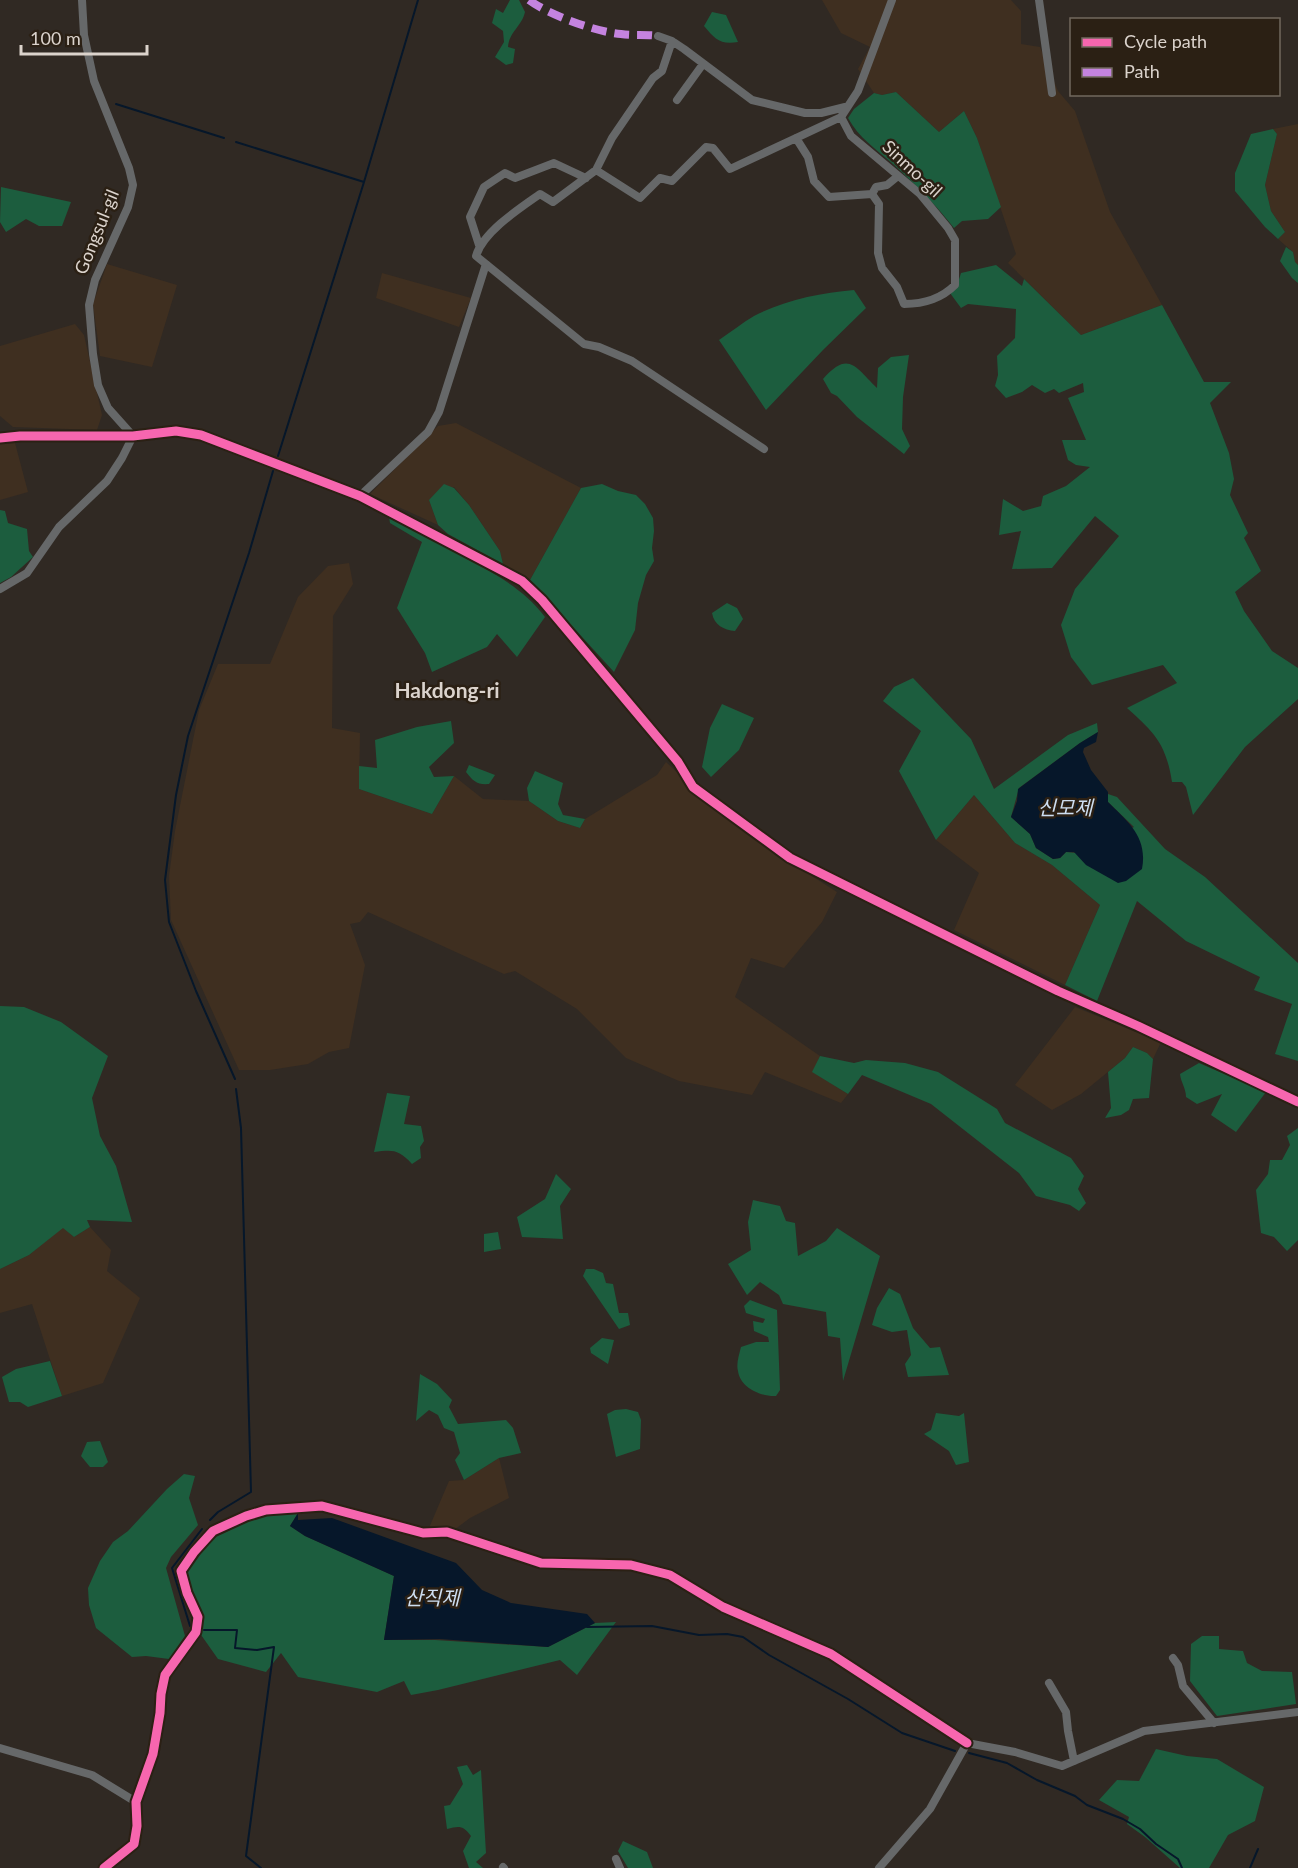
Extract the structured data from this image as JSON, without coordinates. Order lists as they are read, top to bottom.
{
  "streets": {
    "street": ["Sinmo-gil", "Gongsul-gil"]
  },
  "districts": ["Hakdong-ri"],
  "water": ["신모제", "산직제"],
  "legend": ["Cycle path", "Path"],
  "scale_bar": "100 m"
}
